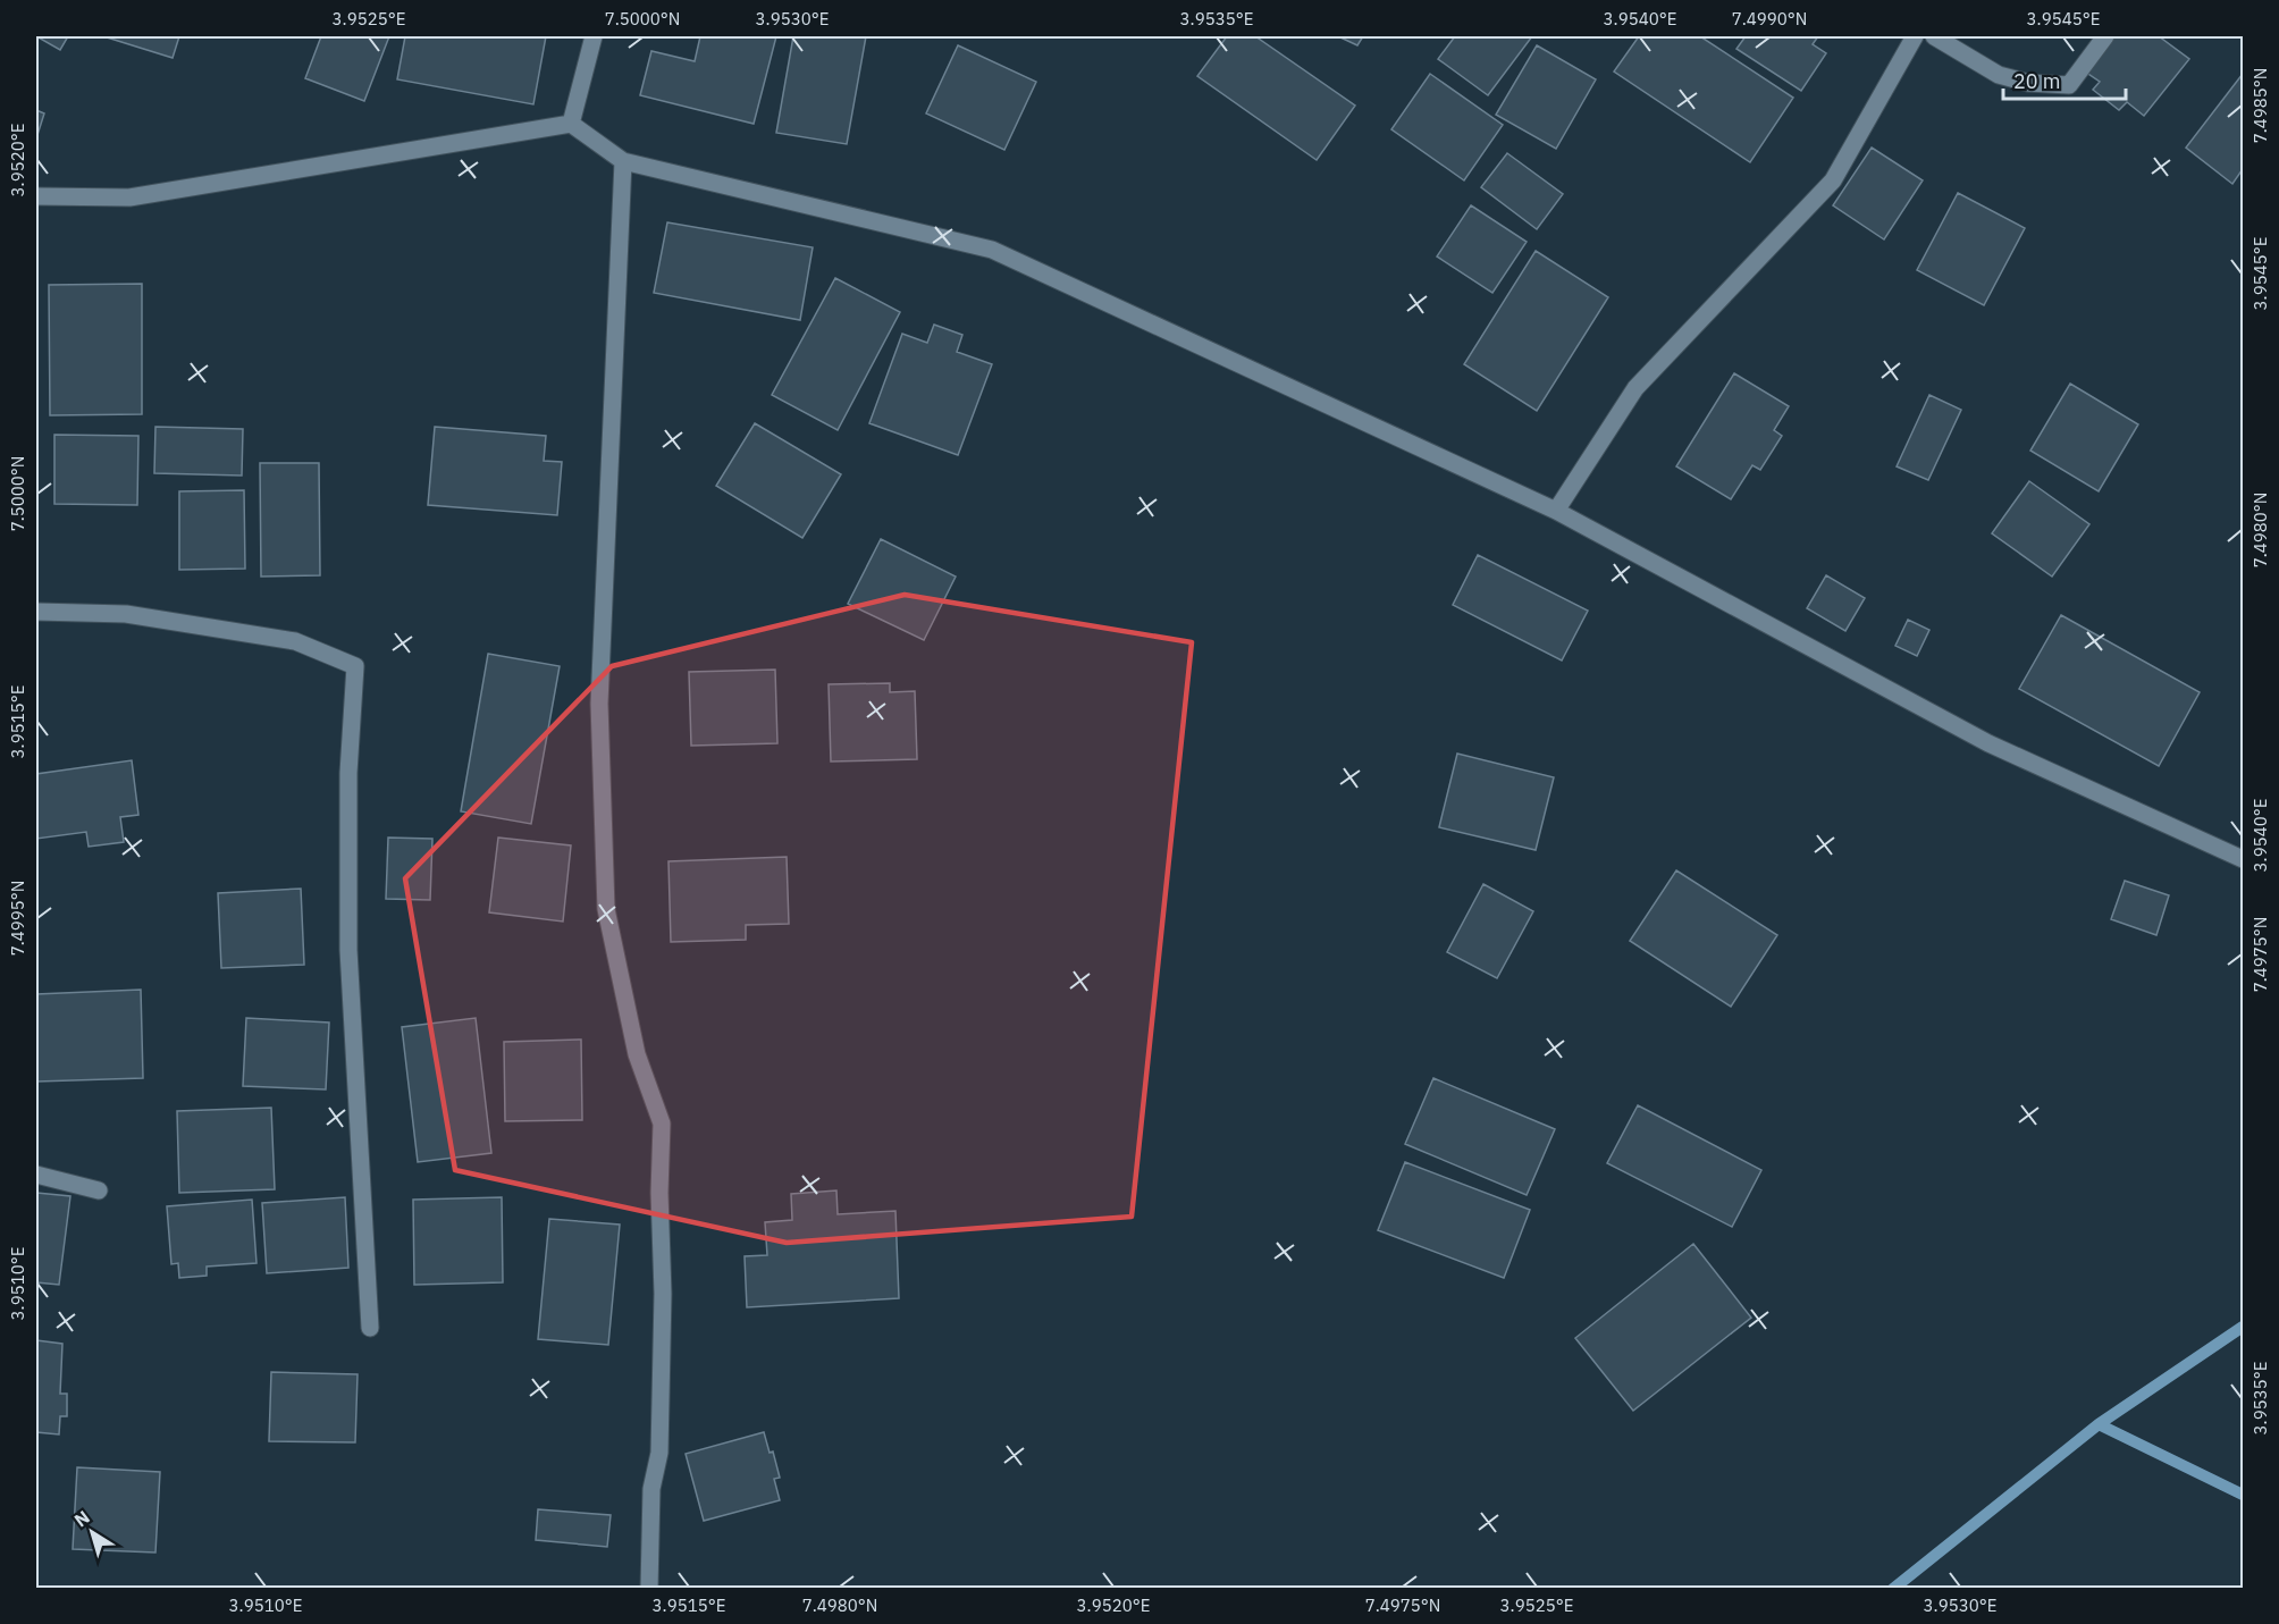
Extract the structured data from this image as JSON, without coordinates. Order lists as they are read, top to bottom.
{
  "scale_bar": "20 m",
  "north": "top left",
  "coordinates": [
    "3.9525°E",
    "7.5000°N",
    "3.9530°E",
    "3.9535°E",
    "3.9540°E",
    "7.4990°N",
    "3.9545°E",
    "7.4985°N",
    "3.9520°E",
    "7.4980°N",
    "3.9515°E",
    "7.4995°N",
    "7.4975°N",
    "3.9510°E"
  ]
}
